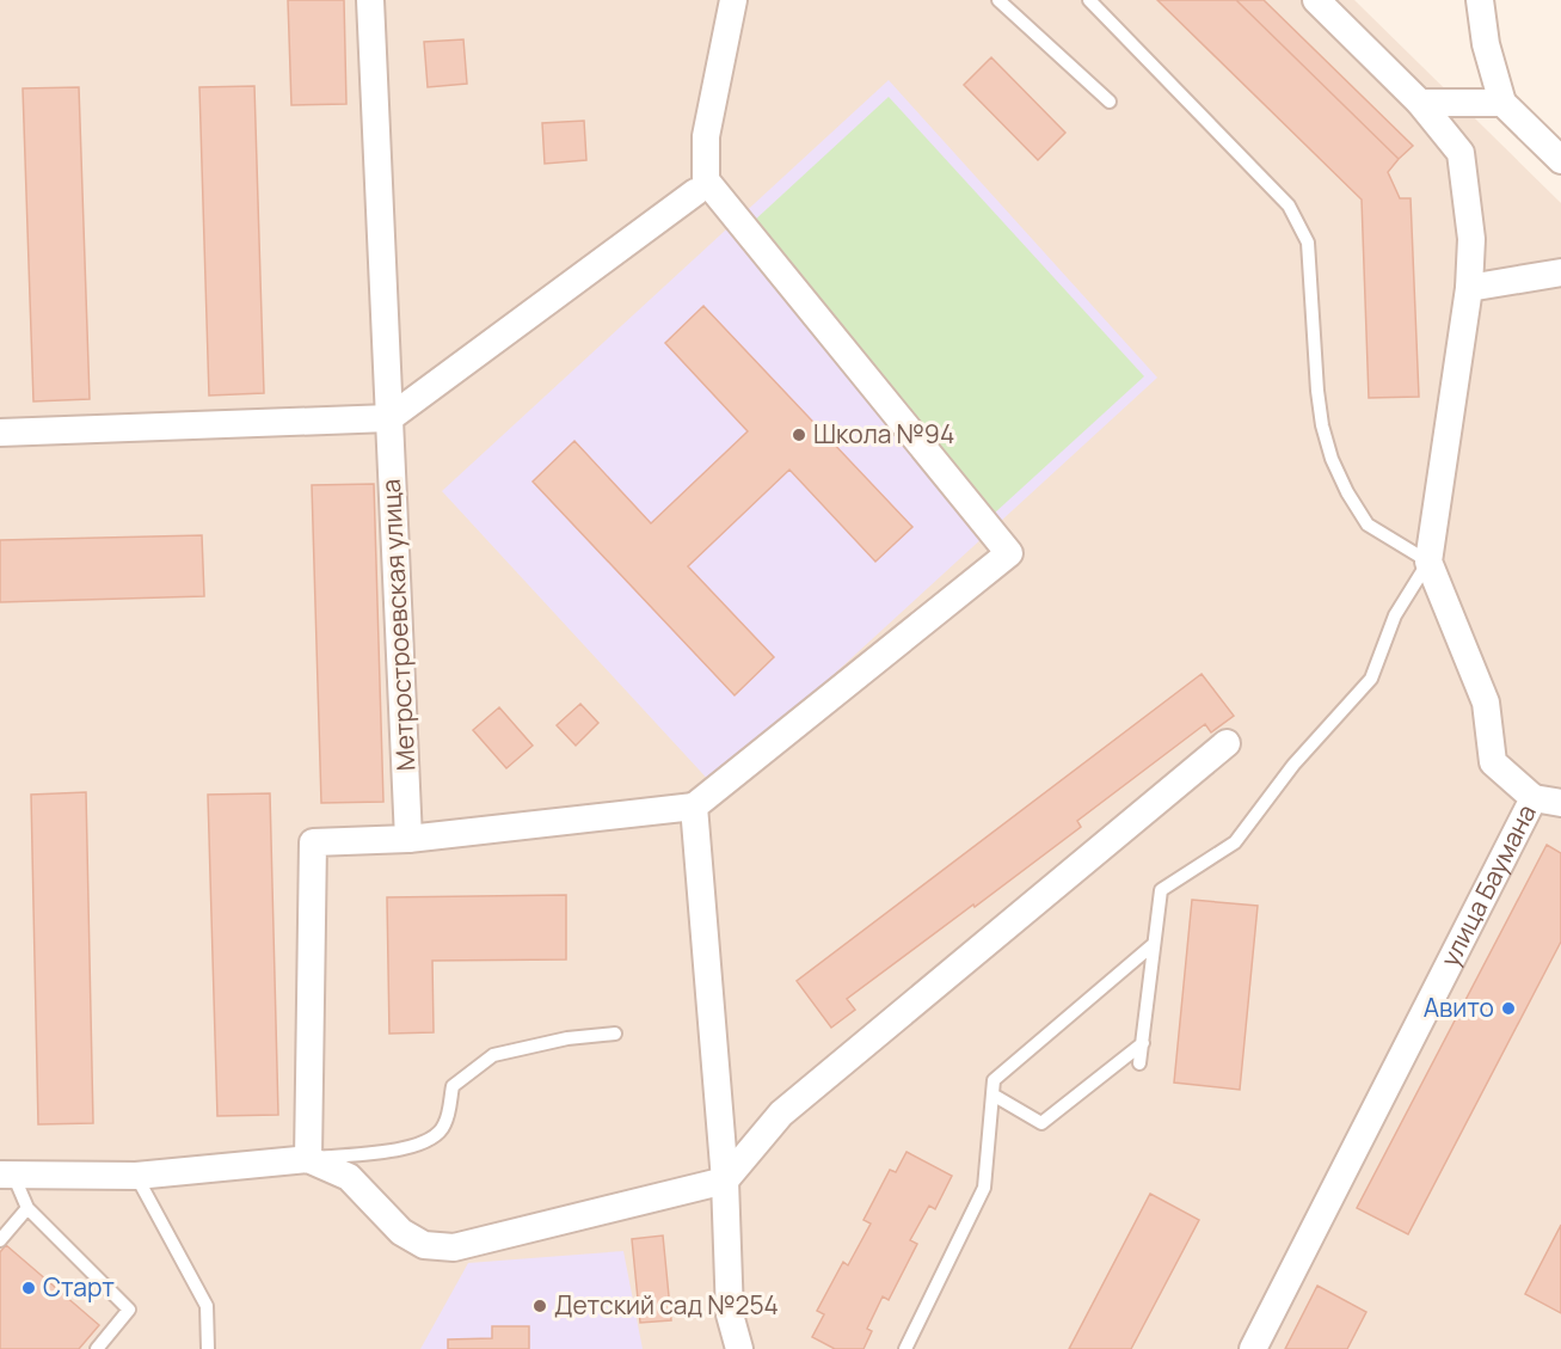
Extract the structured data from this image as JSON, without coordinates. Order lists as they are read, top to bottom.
{
  "streets": {
    "street": ["Метростроевская улица", "улица Баумана"]
  },
  "places": [
    "Школа №94",
    "Авито",
    "Старт",
    "Детский сад №254"
  ]
}
